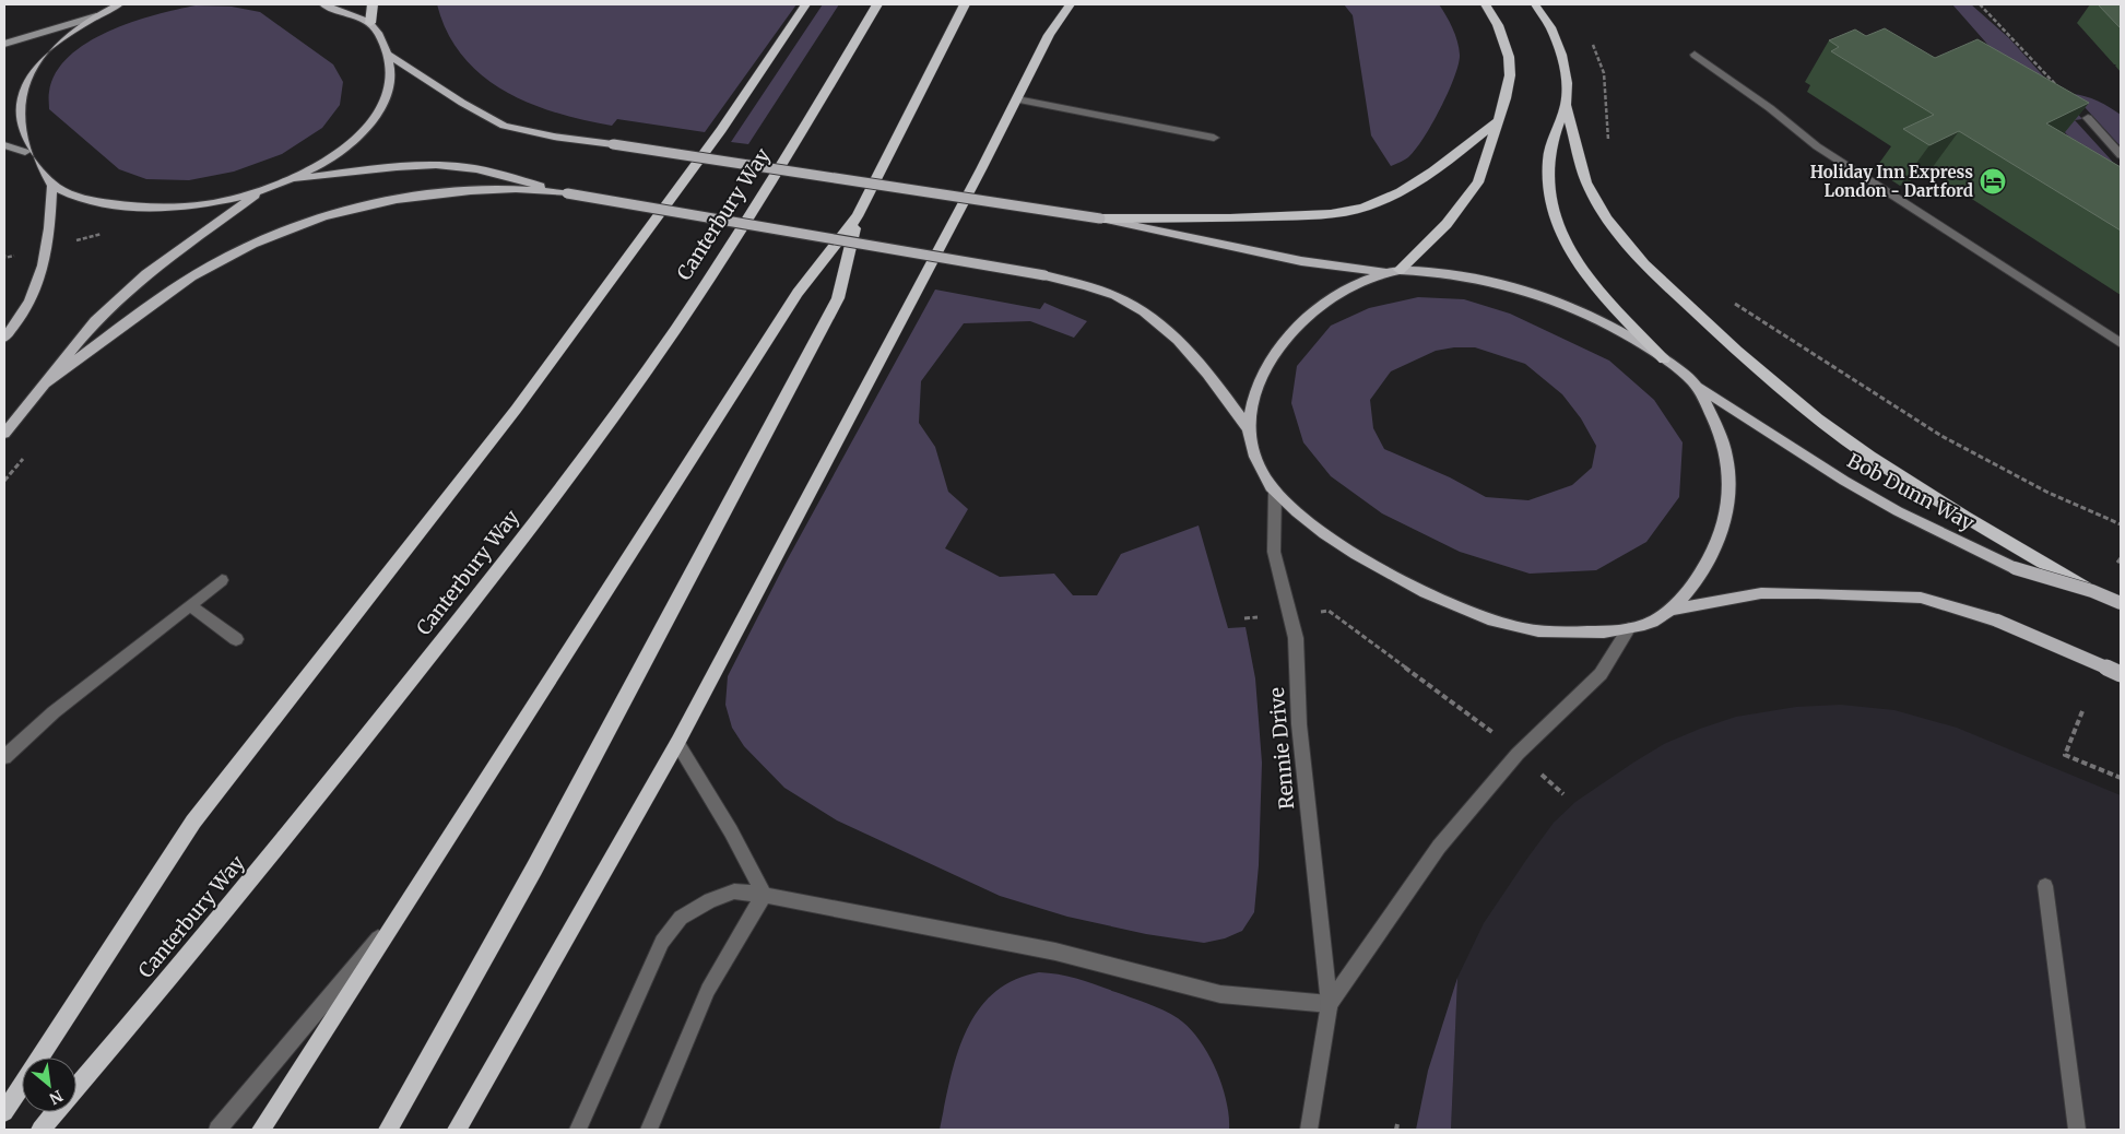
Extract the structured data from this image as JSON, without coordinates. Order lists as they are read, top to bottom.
{
  "streets": {
    "highway": ["Canterbury Way"],
    "main road": ["Bob Dunn Way"],
    "street": ["Rennie Drive"]
  },
  "places": {
    "hotel": ["Holiday Inn Express London - Dartford"]
  },
  "north": "bottom right"
}
